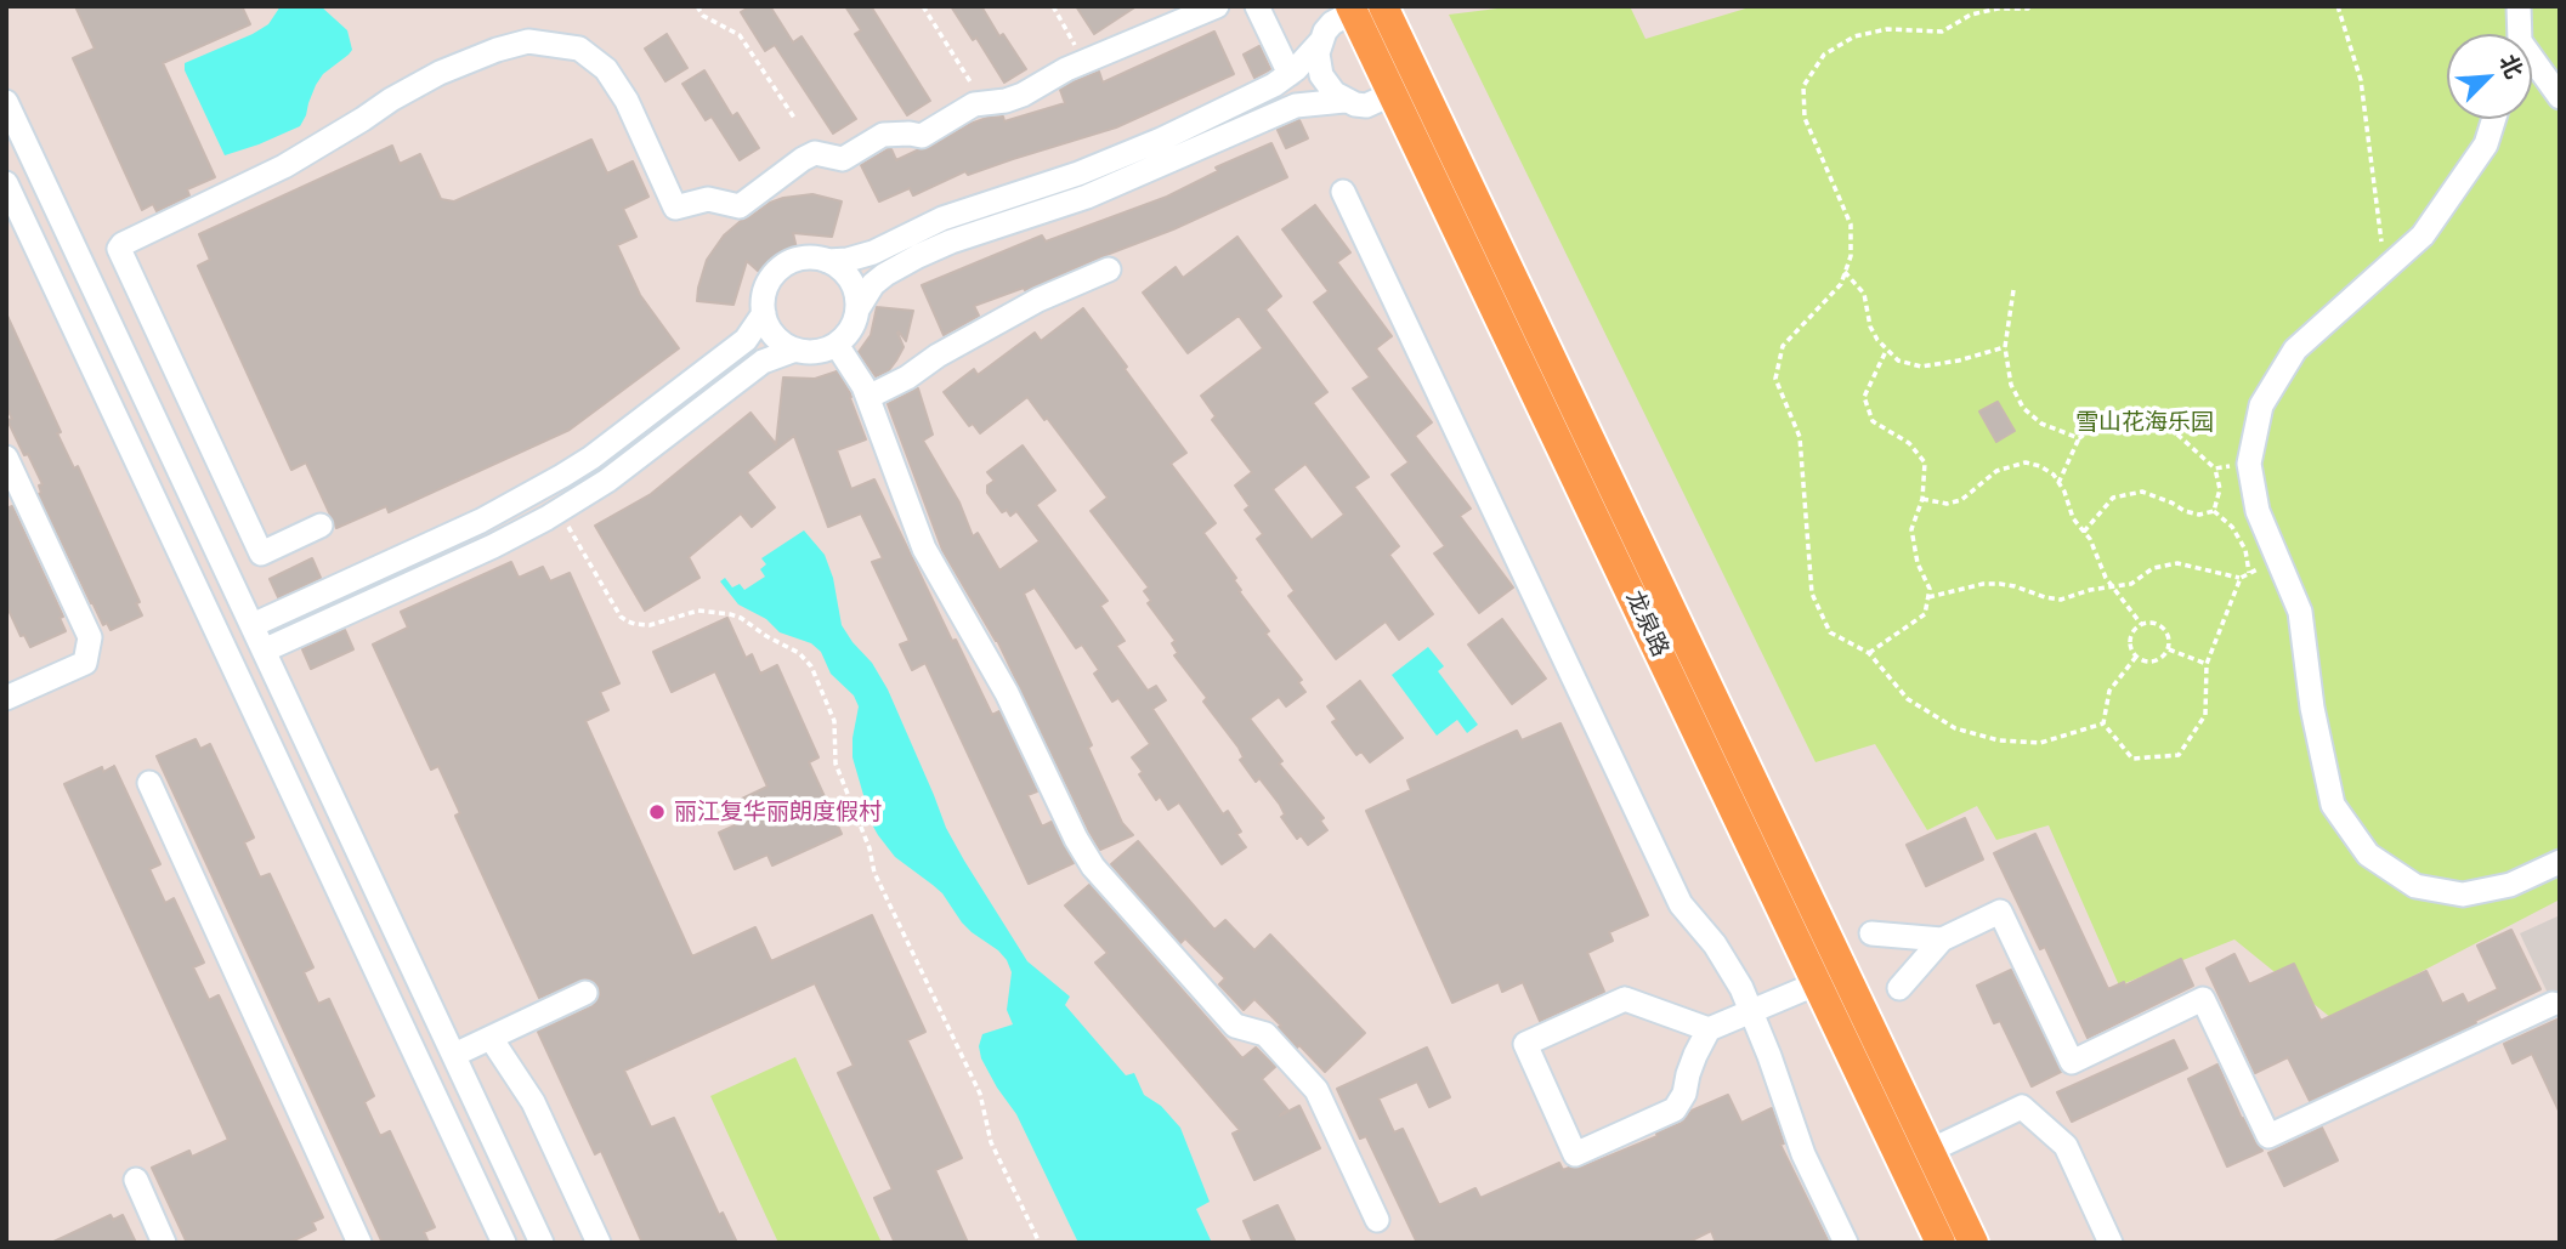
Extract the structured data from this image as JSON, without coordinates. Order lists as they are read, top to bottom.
{
  "streets": {
    "main road": ["龙泉路"]
  },
  "parks": ["雪山花海乐园"],
  "places": ["丽江复华丽朗度假村"],
  "north": "top right"
}
